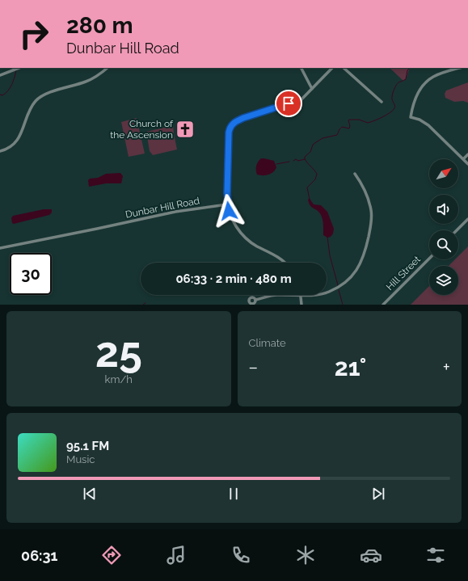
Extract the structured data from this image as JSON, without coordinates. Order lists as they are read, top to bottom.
{
  "streets": {
    "street": ["Dunbar Hill Road", "Hill Street"]
  },
  "places": {
    "church": ["Church of the Ascension"]
  },
  "north": "top right",
  "page": {
    "turn": ["280 m", "Dunbar Hill Road"],
    "limit": "30",
    "trip": "06:33 · 2 min · 480 m",
    "tile": [
      ["25", "km/h"],
      "Climate"
    ],
    "heat": ["−", "21°", "+"],
    "song": ["95.1 FM", "Music"],
    "tabs": "06:31"
  }
}
